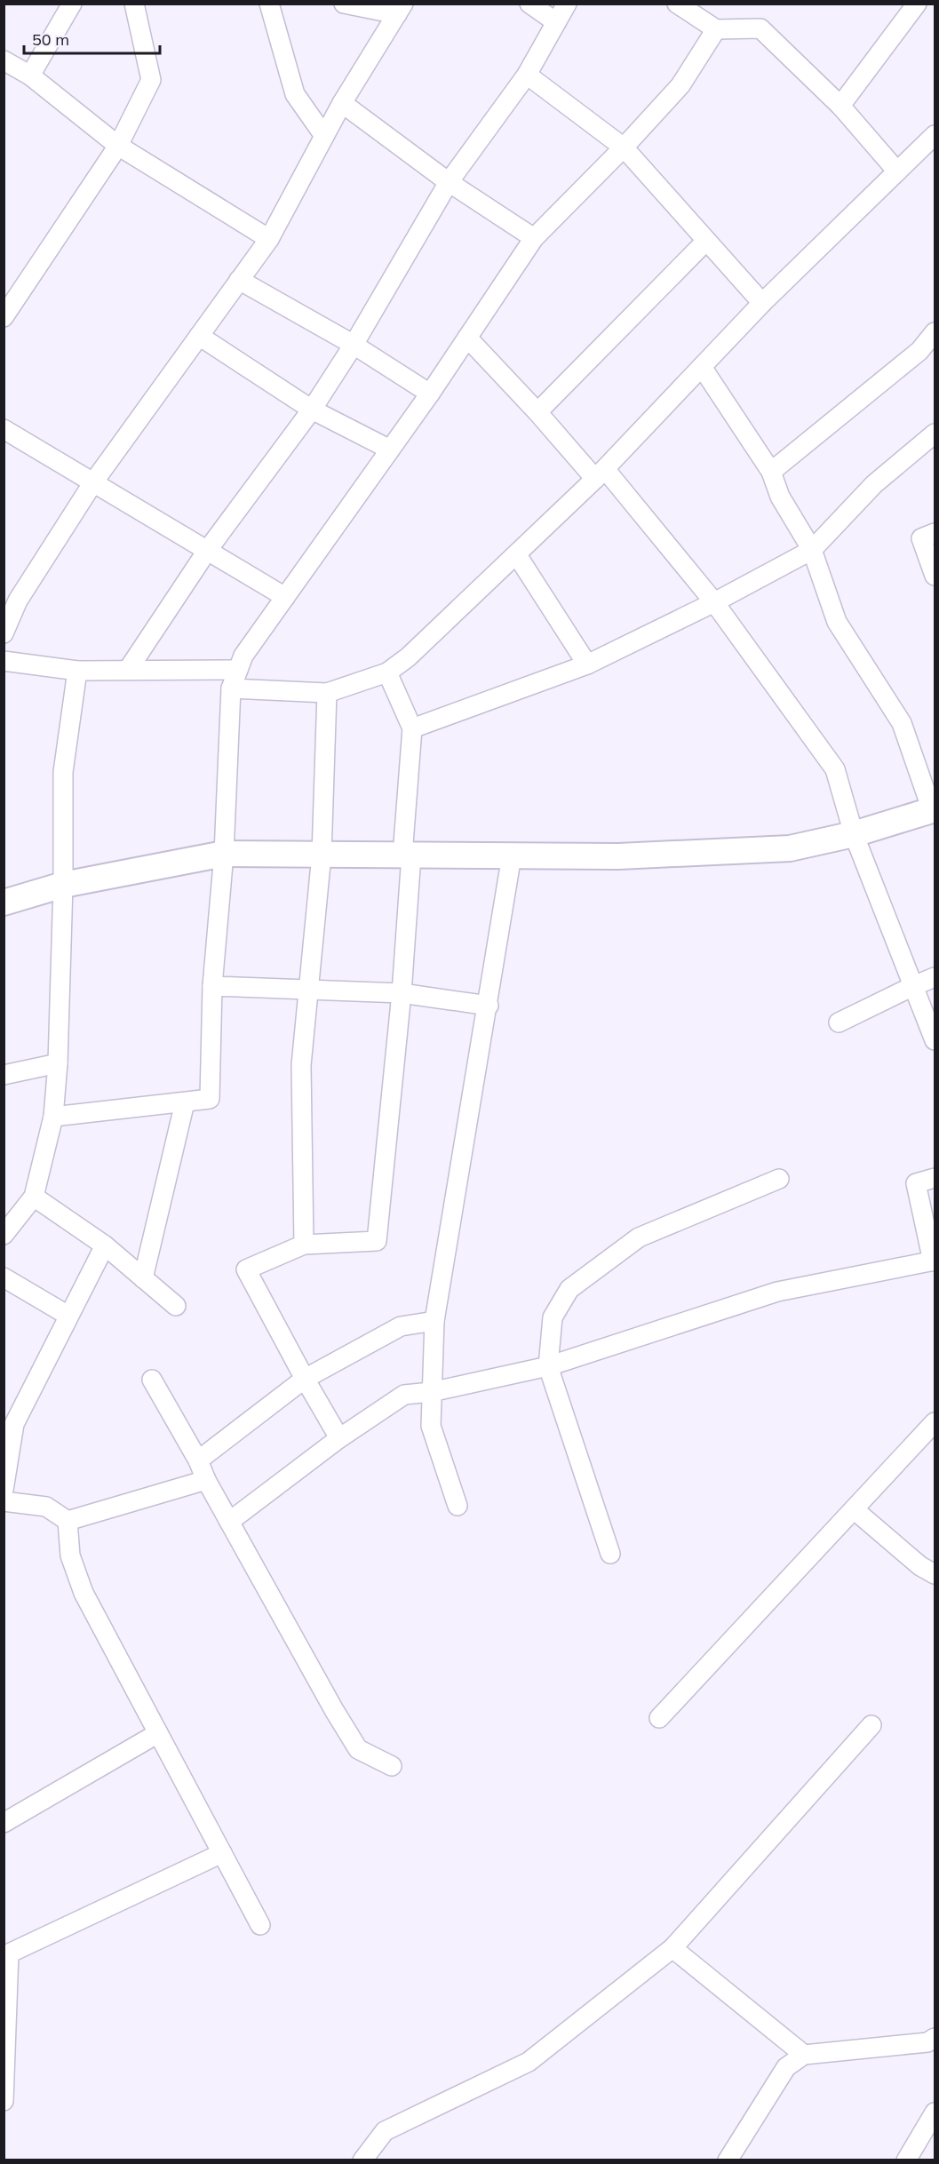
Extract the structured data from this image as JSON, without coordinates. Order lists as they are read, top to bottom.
{
  "scale_bar": "50 m"
}
